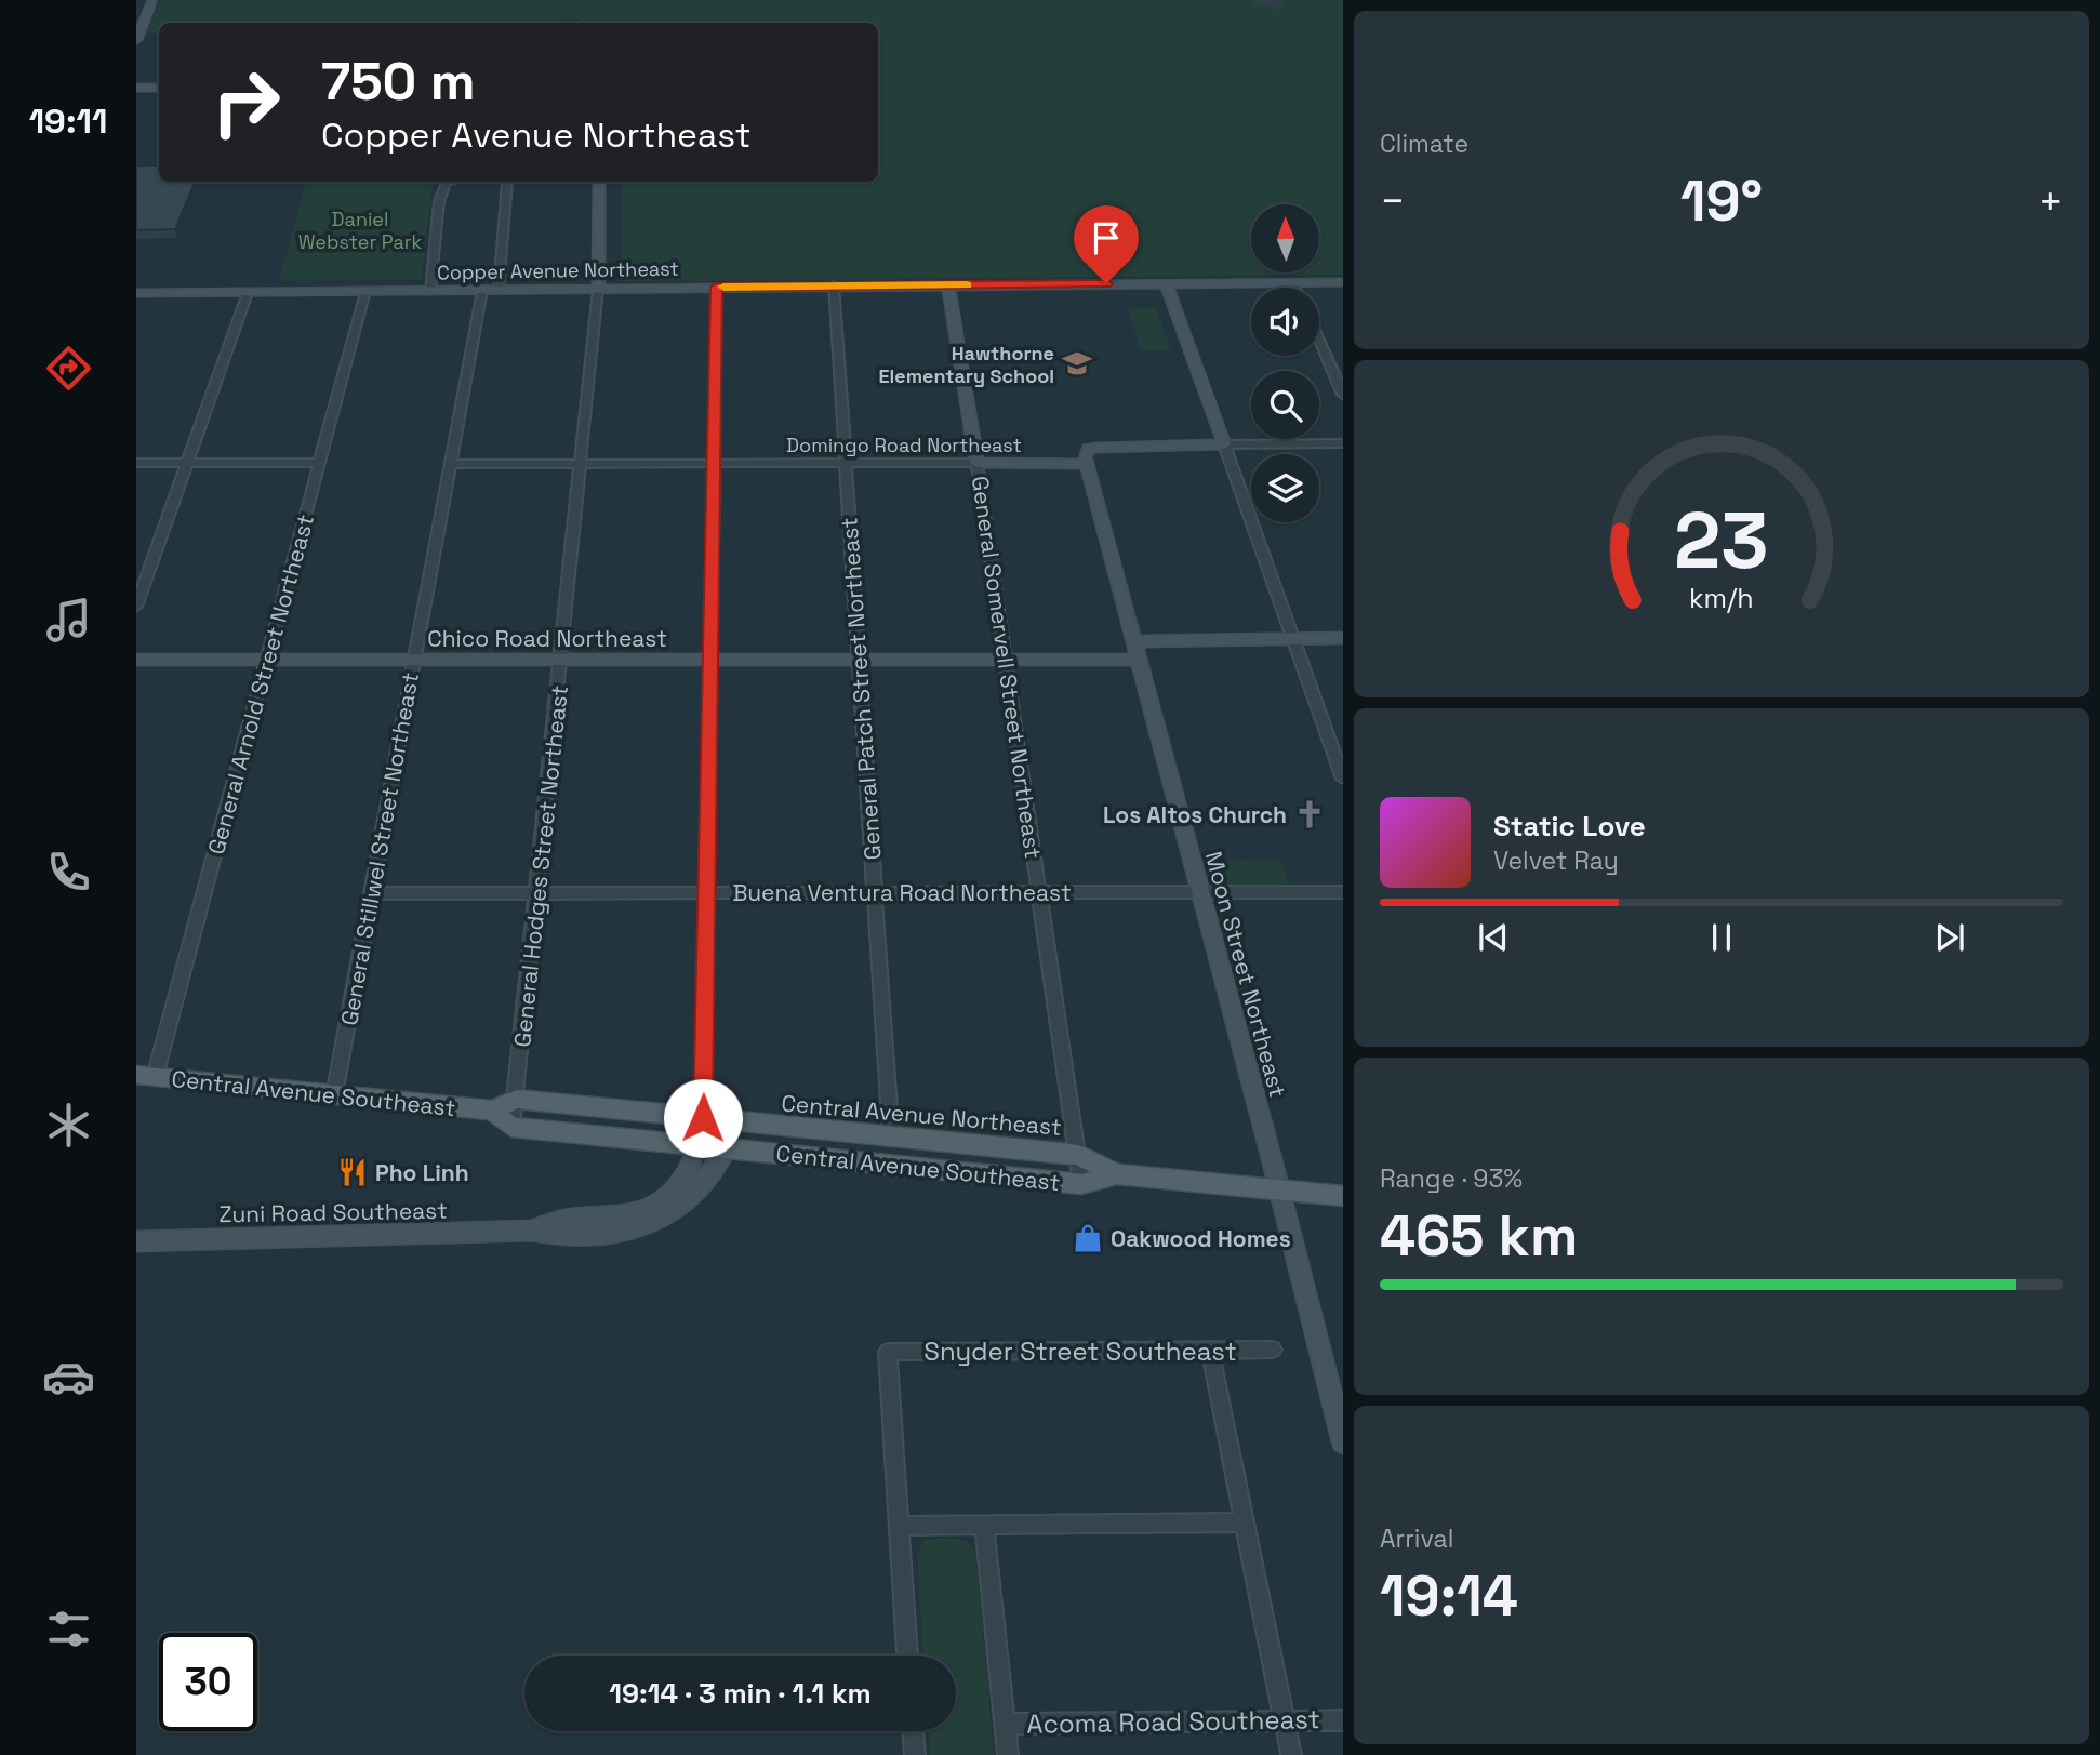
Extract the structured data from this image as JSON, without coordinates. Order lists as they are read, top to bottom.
{
  "streets": {
    "main road": ["Central Avenue Southeast", "Central Avenue Northeast"],
    "street": [
      "Copper Avenue Northeast",
      "Domingo Road Northeast",
      "Chico Road Northeast",
      "General Somervell Street Northeast",
      "General Arnold Street Northeast",
      "General Patch Street Northeast",
      "General Stillwel Street Northeast",
      "General Hodges Street Northeast",
      "Buena Ventura Road Northeast",
      "Moon Street Northeast",
      "Zuni Road Southeast",
      "Snyder Street Southeast",
      "Acoma Road Southeast"
    ]
  },
  "crossings": [
    ["Copper Avenue Northeast", "General Somervell Street Northeast"],
    ["Copper Avenue Northeast", "General Arnold Street Northeast"],
    ["Copper Avenue Northeast", "General Patch Street Northeast"],
    ["Copper Avenue Northeast", "General Stillwel Street Northeast"],
    ["Copper Avenue Northeast", "General Hodges Street Northeast"],
    ["Domingo Road Northeast", "General Somervell Street Northeast"],
    ["Domingo Road Northeast", "General Patch Street Northeast"],
    ["Domingo Road Northeast", "General Stillwel Street Northeast"],
    ["Domingo Road Northeast", "General Hodges Street Northeast"],
    ["Domingo Road Northeast", "Moon Street Northeast"],
    ["Chico Road Northeast", "General Somervell Street Northeast"],
    ["Chico Road Northeast", "General Arnold Street Northeast"],
    ["Chico Road Northeast", "General Patch Street Northeast"],
    ["Chico Road Northeast", "General Stillwel Street Northeast"],
    ["Chico Road Northeast", "General Hodges Street Northeast"],
    ["Chico Road Northeast", "Moon Street Northeast"],
    ["General Somervell Street Northeast", "Buena Ventura Road Northeast"],
    ["General Somervell Street Northeast", "Central Avenue Southeast"],
    ["General Somervell Street Northeast", "Central Avenue Northeast"],
    ["General Arnold Street Northeast", "Central Avenue Southeast"],
    ["General Patch Street Northeast", "Buena Ventura Road Northeast"],
    ["General Patch Street Northeast", "Central Avenue Northeast"],
    ["General Stillwel Street Northeast", "Buena Ventura Road Northeast"],
    ["General Stillwel Street Northeast", "Central Avenue Southeast"],
    ["General Hodges Street Northeast", "Buena Ventura Road Northeast"],
    ["General Hodges Street Northeast", "Central Avenue Southeast"],
    ["General Hodges Street Northeast", "Central Avenue Northeast"],
    ["Buena Ventura Road Northeast", "Moon Street Northeast"],
    ["Moon Street Northeast", "Central Avenue Southeast"],
    ["Central Avenue Southeast", "Central Avenue Northeast"],
    ["Central Avenue Southeast", "Zuni Road Southeast"],
    ["Central Avenue Northeast", "Zuni Road Southeast"]
  ],
  "parks": ["Daniel Webster Park"],
  "places": {
    "school or university": ["Hawthorne Elementary School"],
    "church": ["Los Altos Church"],
    "restaurant": ["Pho Linh"],
    "shop": ["Oakwood Homes"]
  },
  "north": "top",
  "page": {
    "tabs": "19:11",
    "tile": [
      "Climate",
      ["Range · 93%", "465 km"],
      ["Arrival", "19:14"]
    ],
    "turn": ["750 m", "Copper Avenue Northeast"],
    "heat": ["−", "19°", "+"],
    "song": ["Static Love", "Velvet Ray"],
    "limit": "30",
    "trip": "19:14 · 3 min · 1.1 km",
    "gauge": ["23", "km/h"]
  }
}
